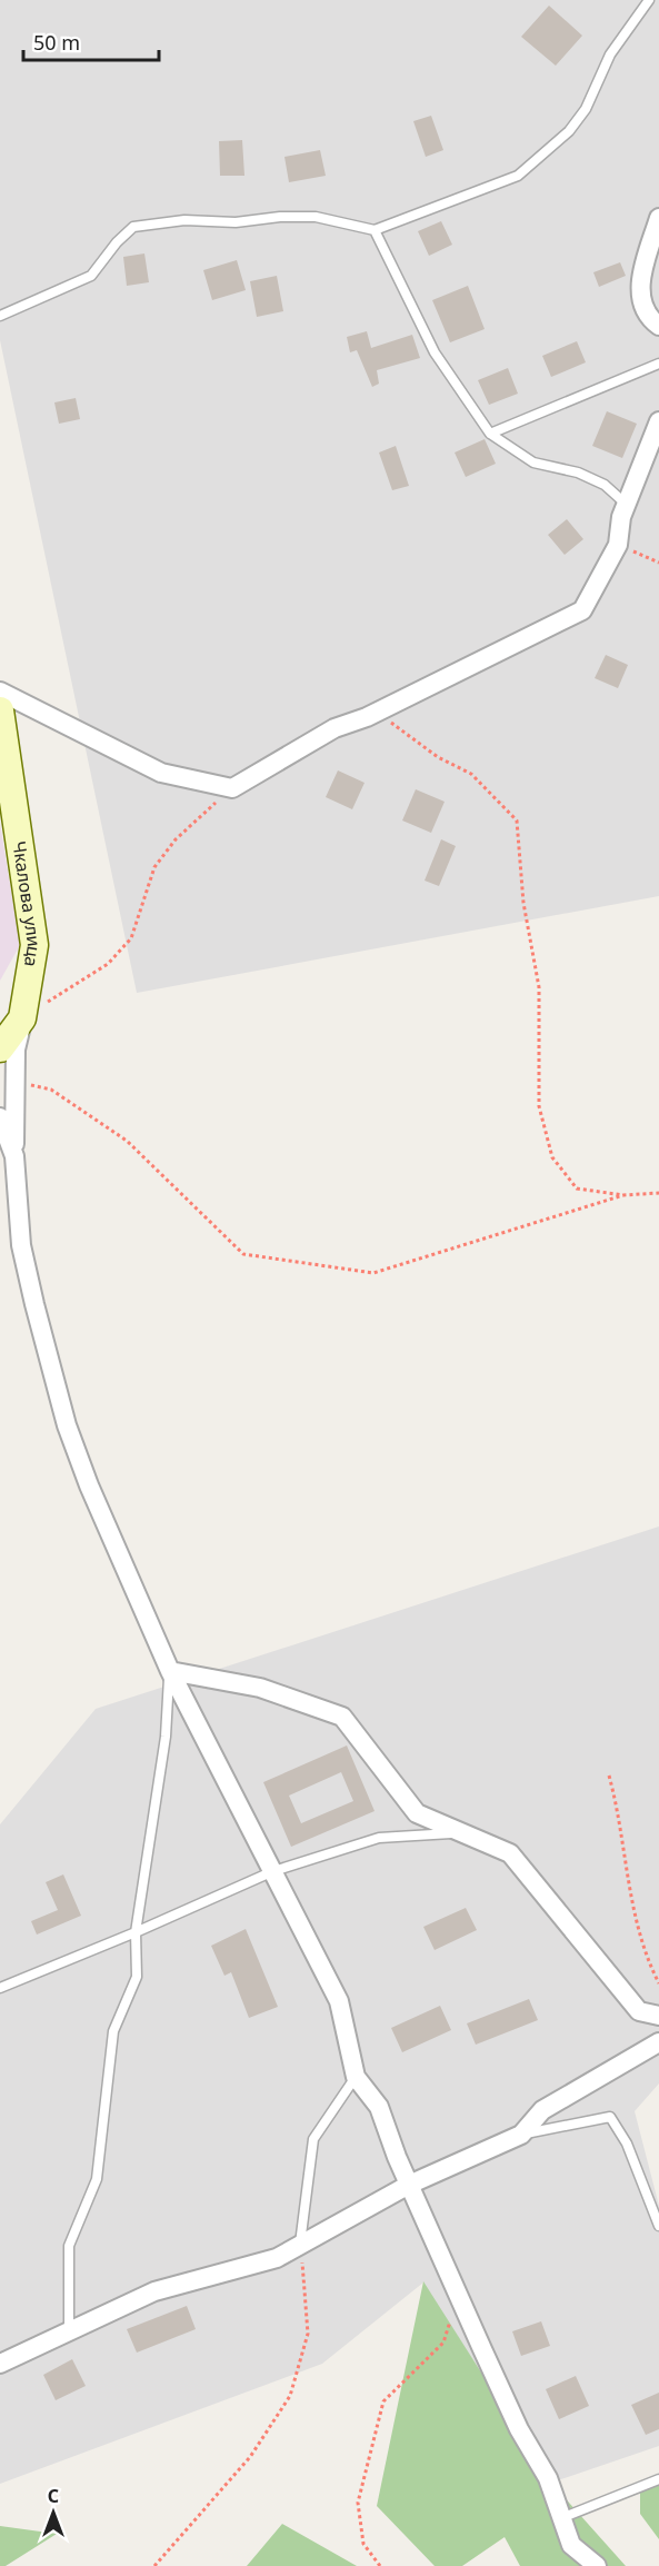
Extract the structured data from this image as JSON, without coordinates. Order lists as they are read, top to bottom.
{
  "streets": {
    "street": ["Чкалова улица"]
  },
  "scale_bar": "50 m",
  "north": "top"
}
